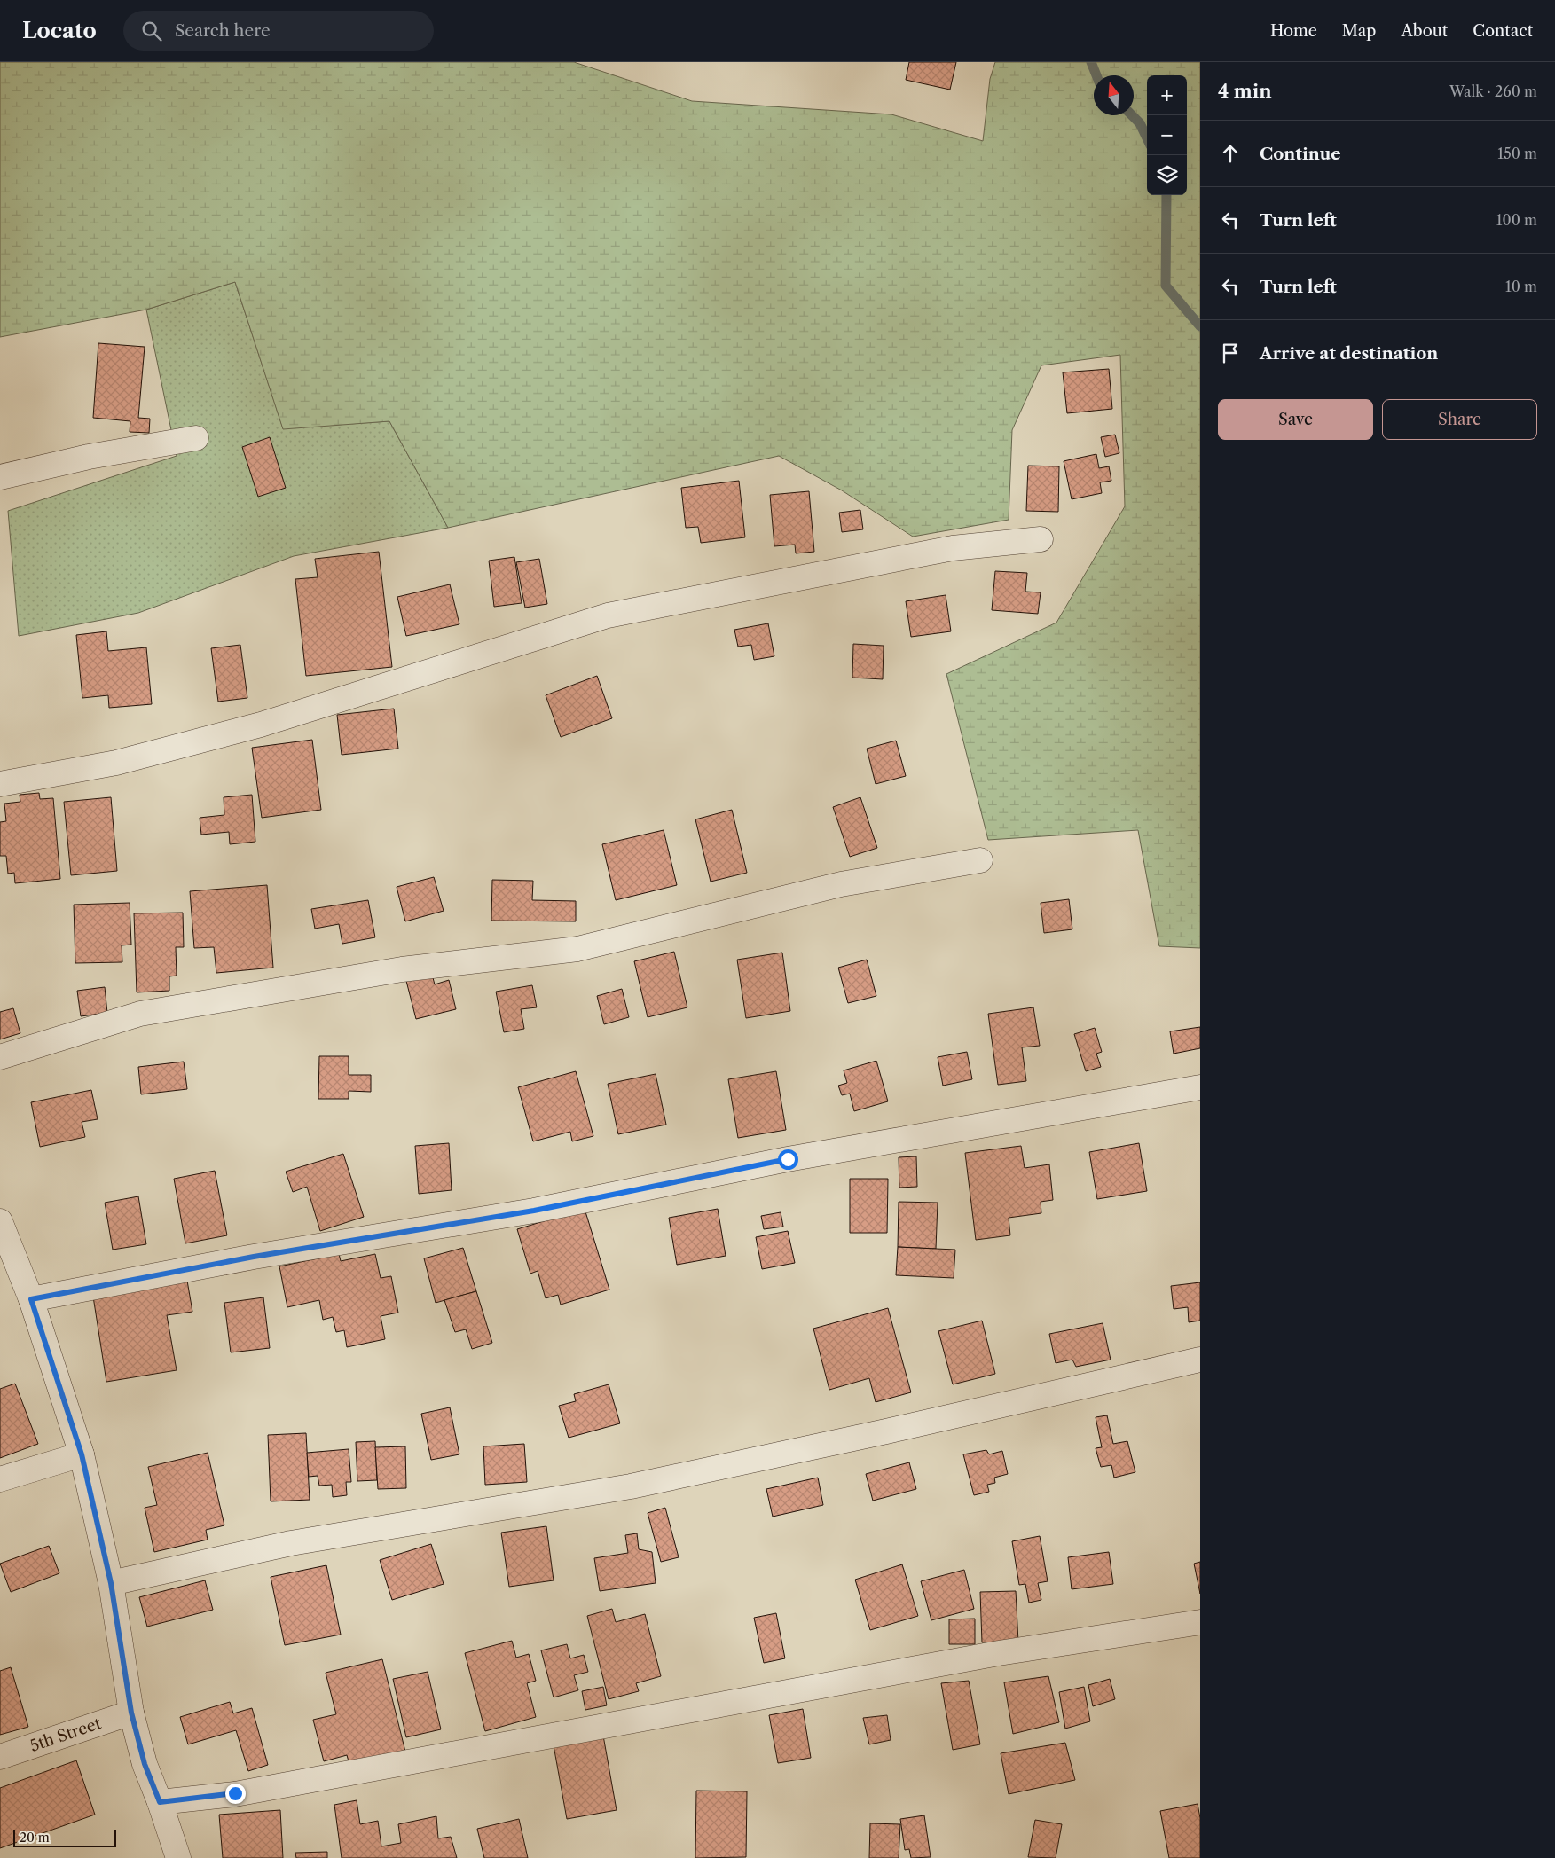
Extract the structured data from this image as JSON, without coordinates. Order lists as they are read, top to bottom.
{
  "streets": {
    "street": ["5th Street"]
  },
  "scale_bar": "20 m",
  "north": "top",
  "page": {
    "header": "Locato",
    "search": "Search here",
    "nav": [
      "Home",
      "Map",
      "About",
      "Contact"
    ],
    "heading": ["4 min", "Walk · 260 m"],
    "map_buttons": ["+", "−"],
    "list": [
      ["Continue", "150 m"],
      ["Turn left", "100 m"],
      ["Turn left", "10 m"],
      "Arrive at destination"
    ],
    "buttons": ["Save", "Share"],
    "scale": "20 m"
  }
}
